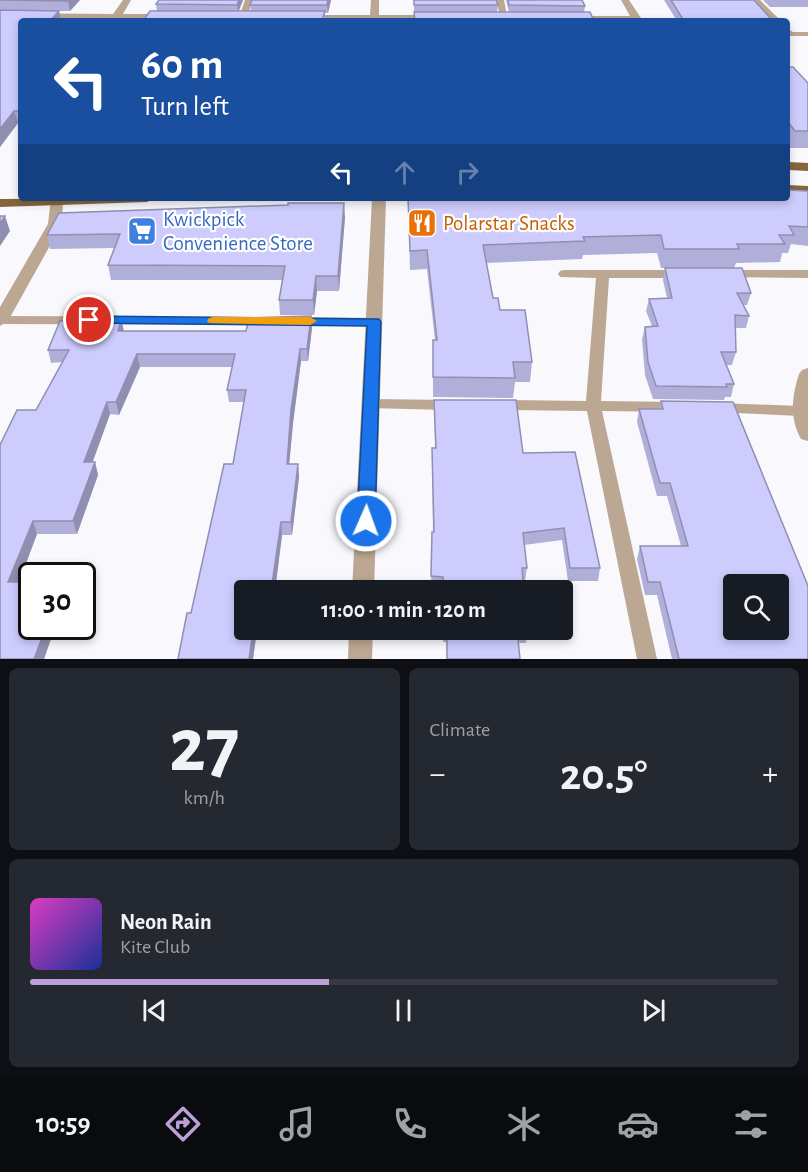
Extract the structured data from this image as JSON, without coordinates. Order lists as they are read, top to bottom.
{
  "places": {
    "restaurant": ["Polarstar Snacks"],
    "supermarket": ["Kwickpick Convenience Store"]
  },
  "page": {
    "turn": ["60 m", "Turn left"],
    "limit": "30",
    "trip": "11:00 · 1 min · 120 m",
    "tile": [
      ["27", "km/h"],
      "Climate"
    ],
    "heat": ["−", "20.5°", "+"],
    "song": ["Neon Rain", "Kite Club"],
    "tabs": "10:59"
  }
}
